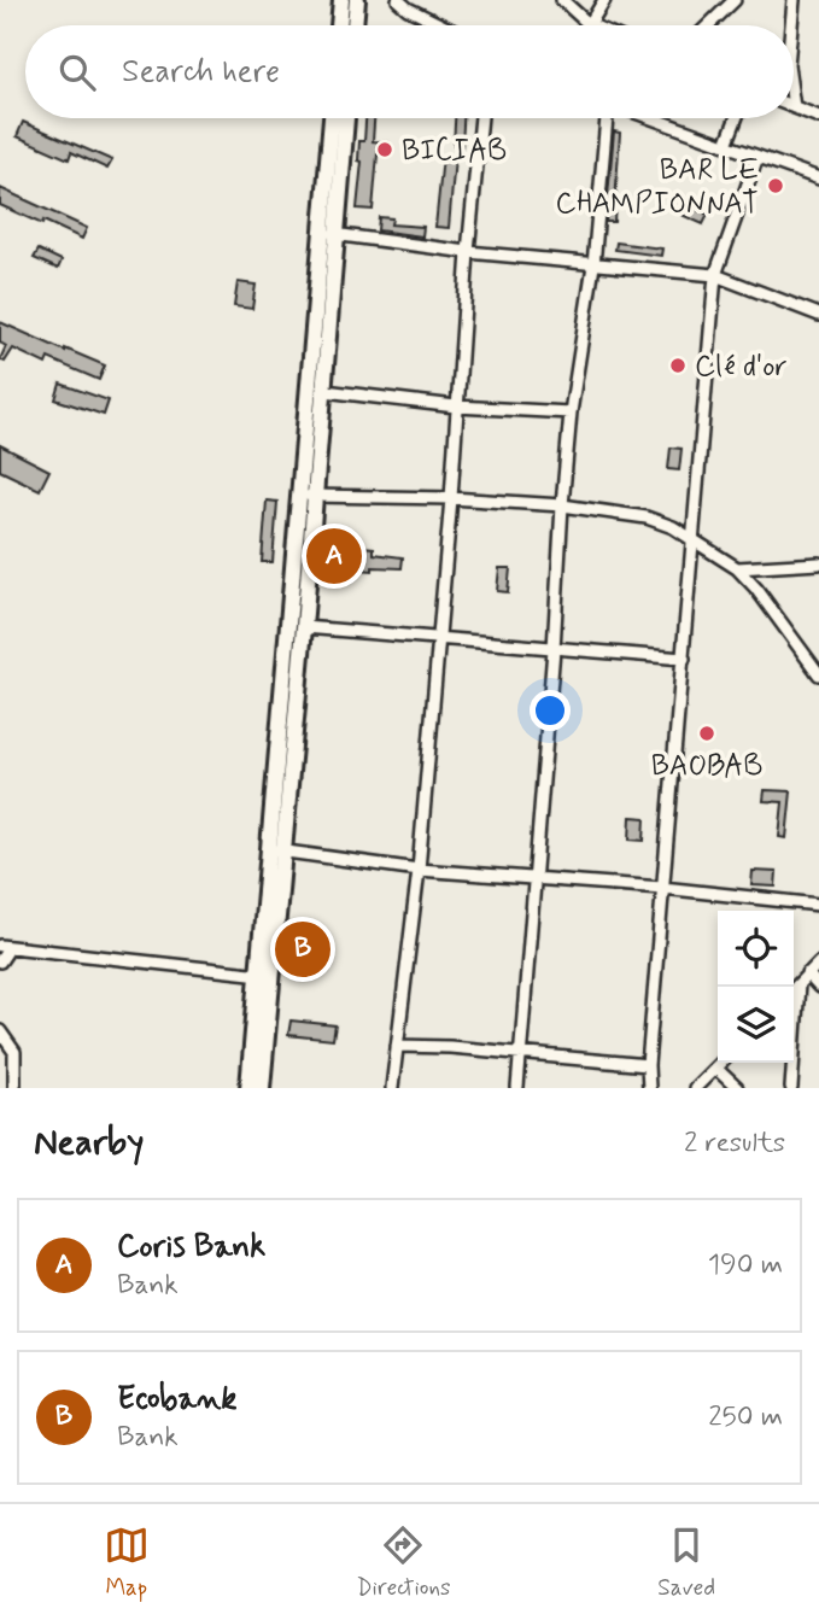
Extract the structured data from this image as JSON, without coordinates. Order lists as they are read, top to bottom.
{
  "places": [
    "BICIAB",
    "BAR LE CHAMPIONNAT",
    "Clé d'or",
    "BAOBAB"
  ],
  "page": {
    "search": "Search here",
    "pins": ["A", "B"],
    "heading": ["Nearby", "2 results"],
    "list": [
      {
        "mark": "A",
        "name": "Coris Bank",
        "note": "Bank",
        "value": "190 m"
      },
      {
        "mark": "B",
        "name": "Ecobank",
        "note": "Bank",
        "value": "250 m"
      }
    ],
    "nav": ["Map", "Directions", "Saved"]
  }
}
